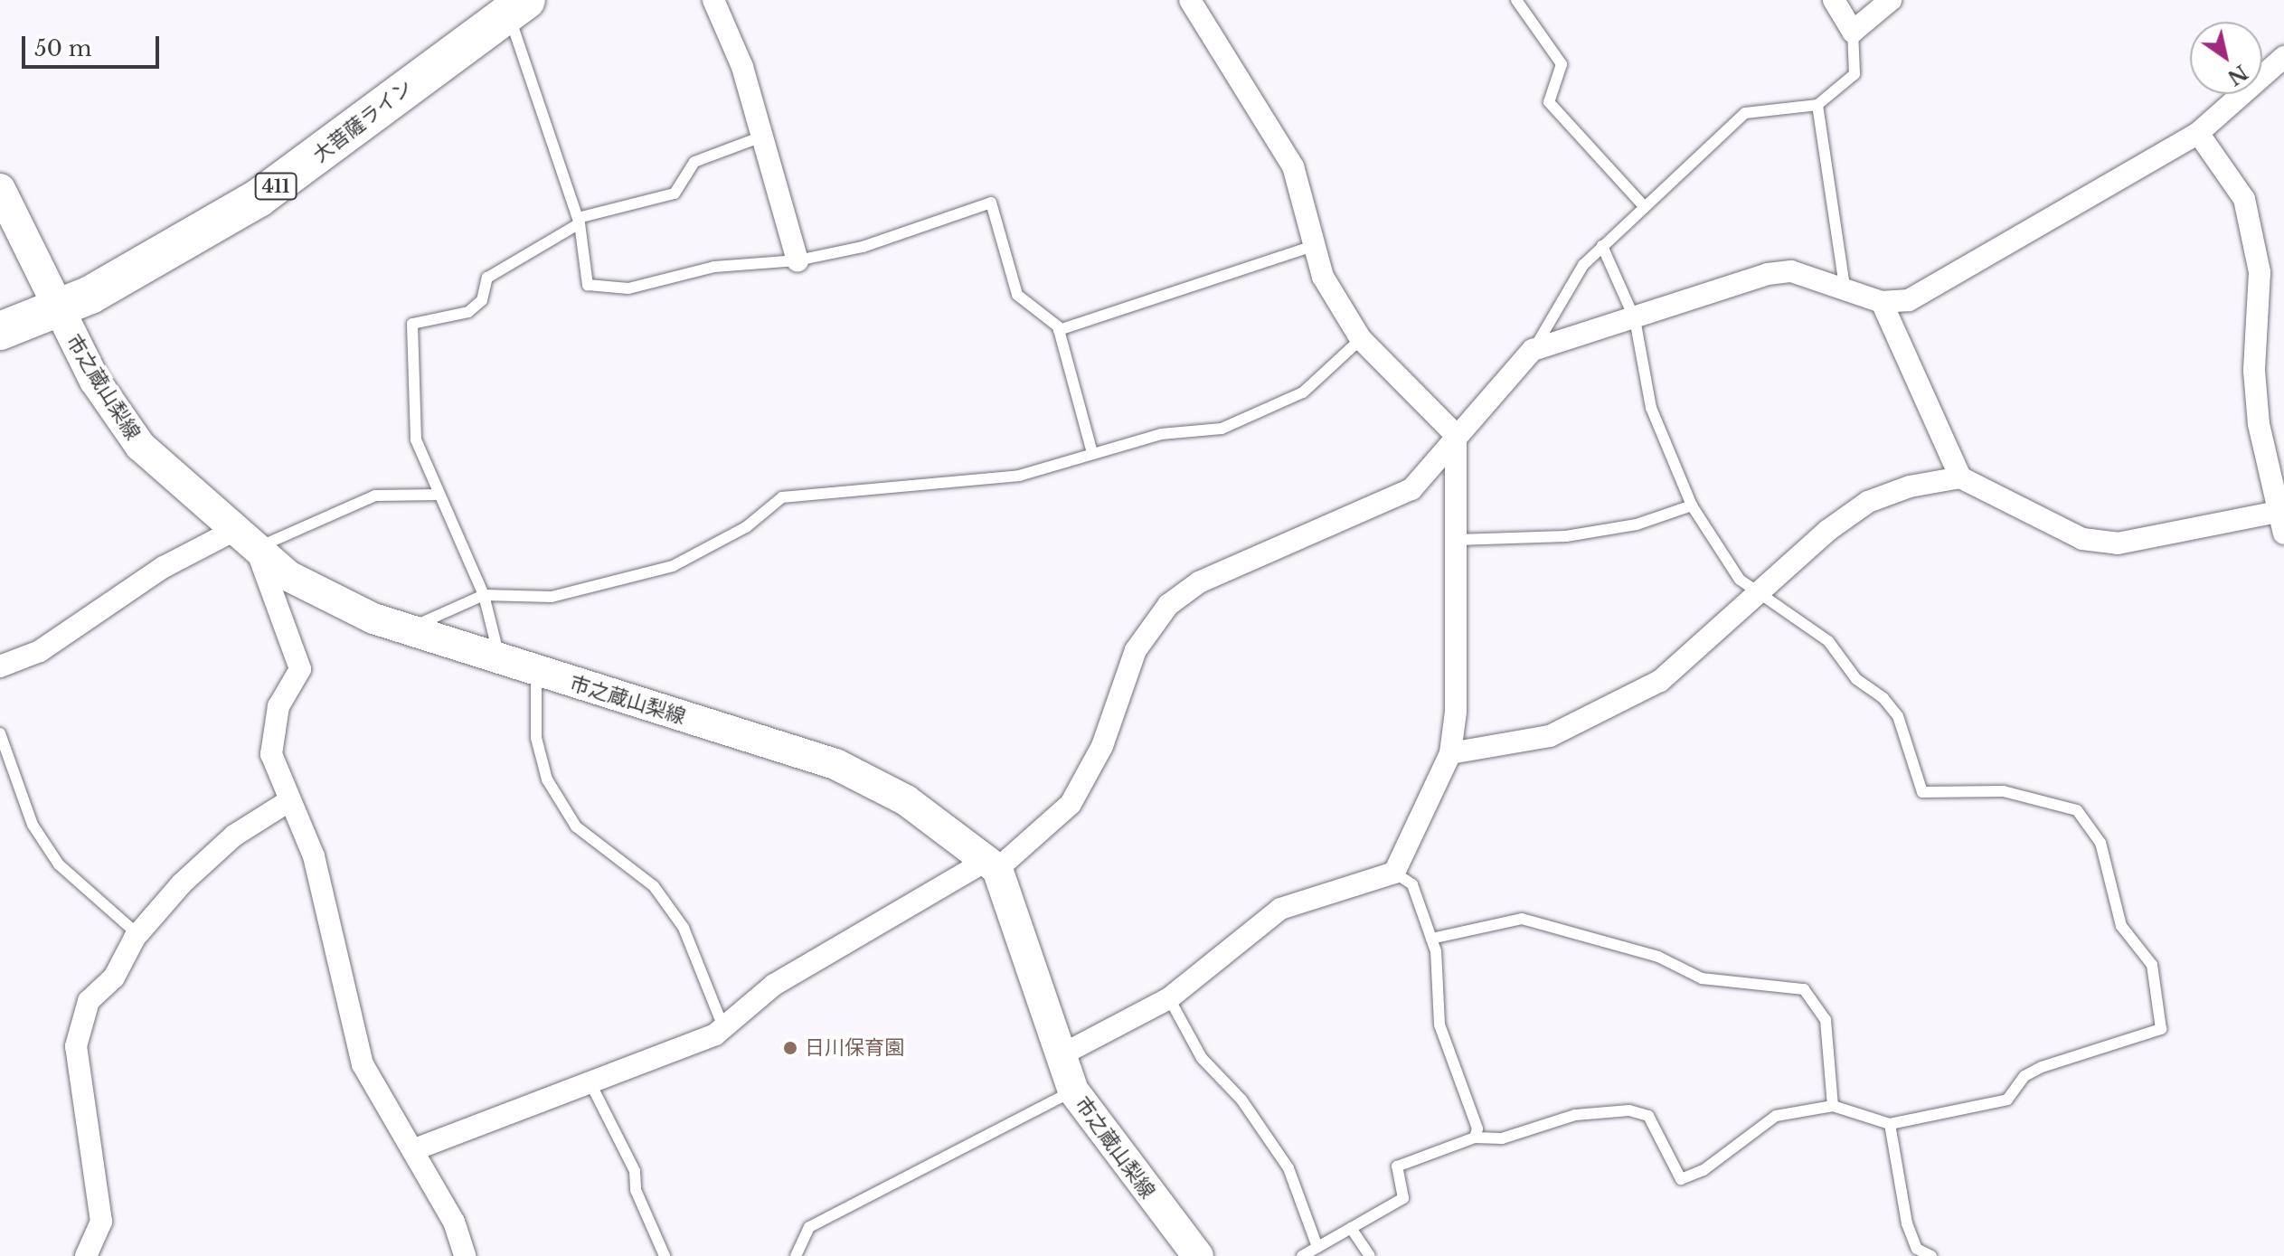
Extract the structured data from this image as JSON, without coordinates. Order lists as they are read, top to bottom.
{
  "streets": {
    "highway": ["大菩薩ライン", "411"],
    "main road": ["市之蔵山梨線"]
  },
  "crossings": [
    ["大菩薩ライン", "市之蔵山梨線"]
  ],
  "places": ["日川保育園"],
  "scale_bar": "50 m",
  "north": "bottom right"
}
